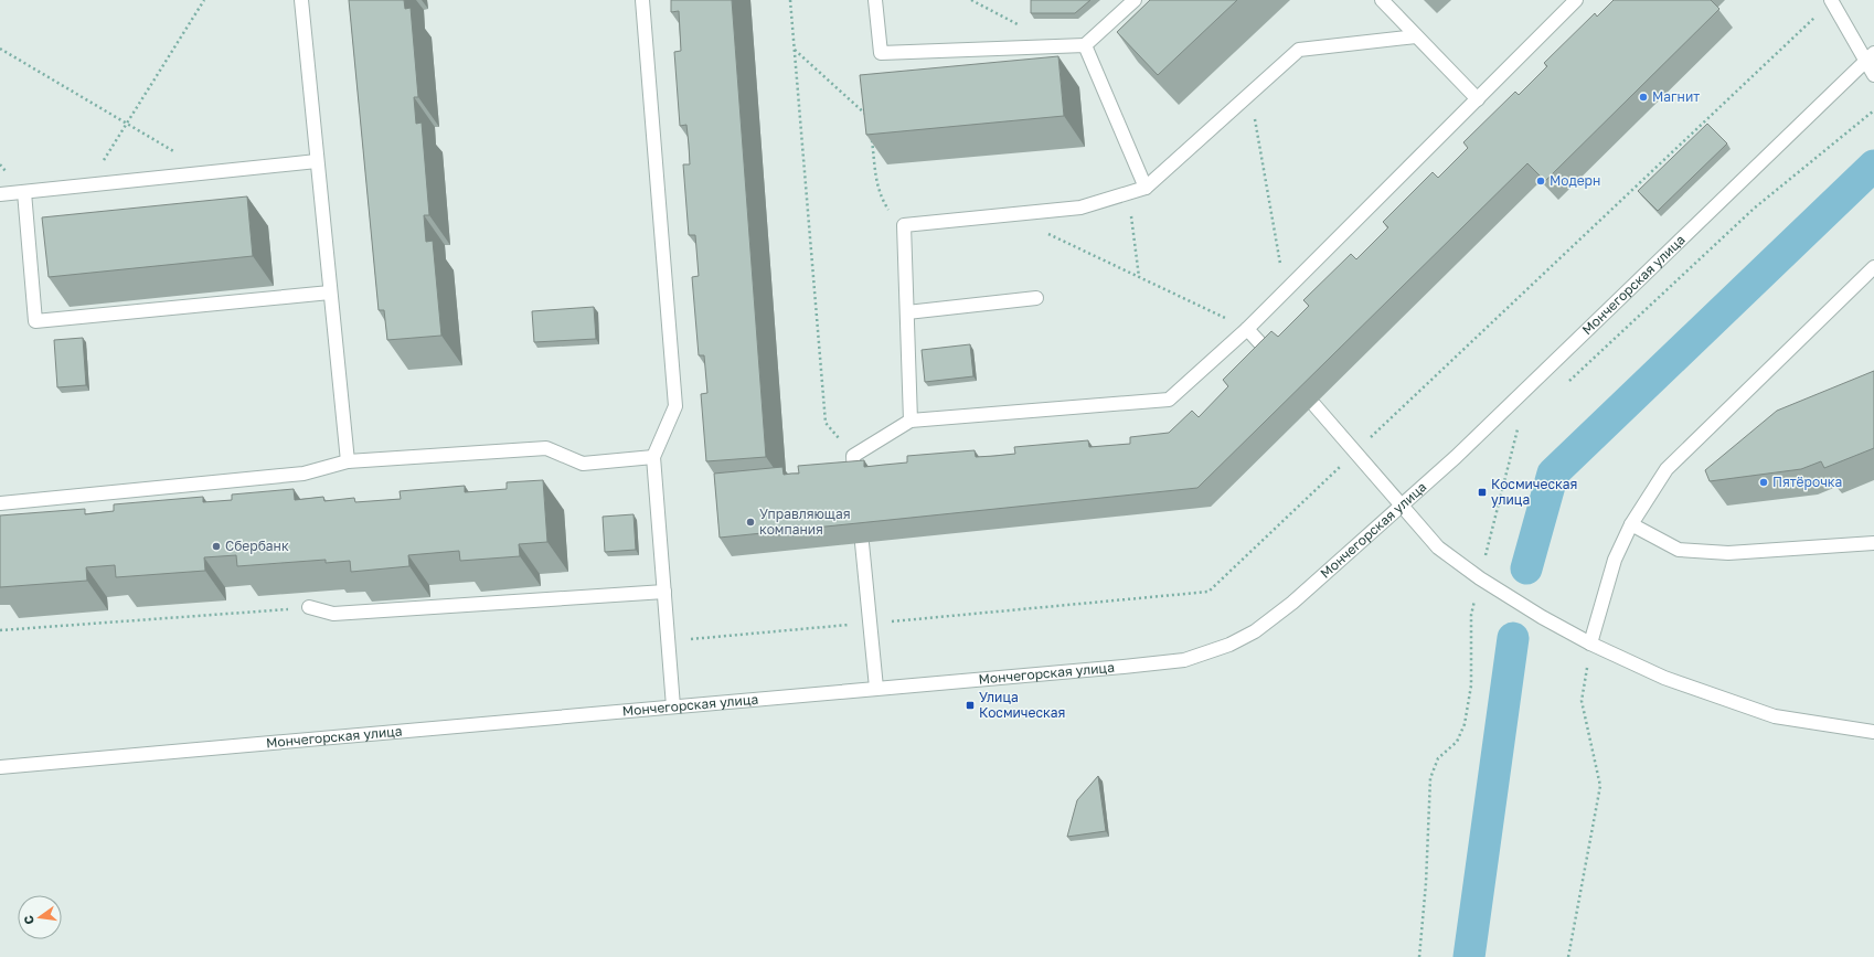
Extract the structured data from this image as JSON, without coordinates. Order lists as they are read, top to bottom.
{
  "streets": {
    "street": ["Мончегорская улица"]
  },
  "places": {
    "other": [
      "Магнит",
      "Модерн",
      "Пятёрочка",
      "Управляющая компания",
      "Сбербанк"
    ],
    "transit": ["Космическая улица", "Улица Космическая"]
  },
  "north": "left"
}
